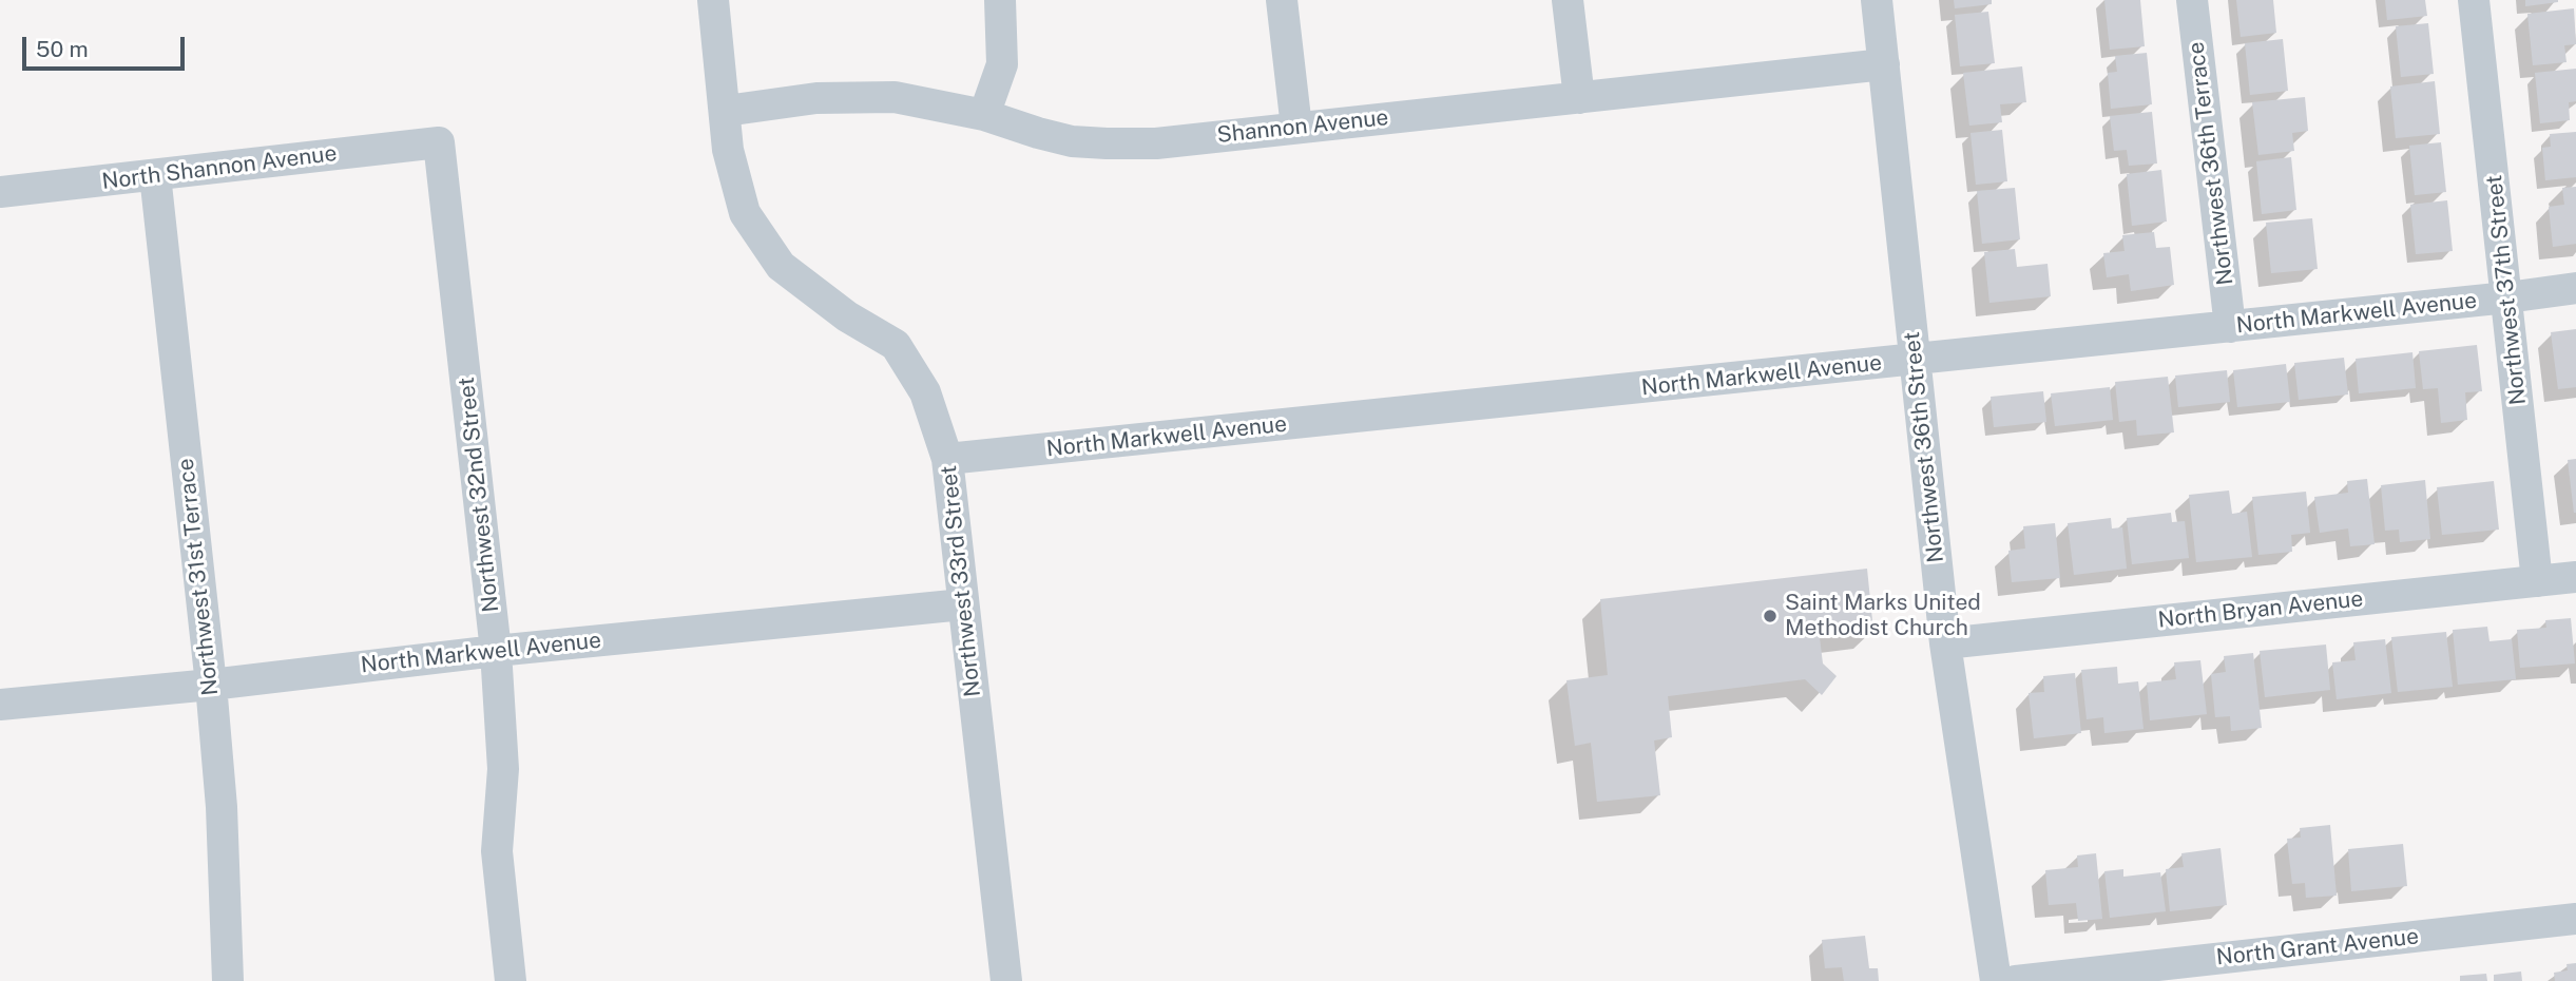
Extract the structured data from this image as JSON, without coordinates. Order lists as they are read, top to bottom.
{
  "streets": {
    "street": [
      "Shannon Avenue",
      "Northwest 36th Terrace",
      "North Shannon Avenue",
      "Northwest 37th Street",
      "North Markwell Avenue",
      "Northwest 36th Street",
      "Northwest 32nd Street",
      "Northwest 31st Terrace",
      "Northwest 33rd Street",
      "North Bryan Avenue",
      "North Grant Avenue"
    ]
  },
  "crossings": [
    ["Shannon Avenue", "Northwest 36th Street"],
    ["Shannon Avenue", "Northwest 33rd Street"],
    ["Northwest 36th Terrace", "North Markwell Avenue"],
    ["North Shannon Avenue", "Northwest 32nd Street"],
    ["North Shannon Avenue", "Northwest 31st Terrace"],
    ["Northwest 37th Street", "North Markwell Avenue"],
    ["Northwest 37th Street", "North Bryan Avenue"],
    ["North Markwell Avenue", "Northwest 36th Street"],
    ["North Markwell Avenue", "Northwest 32nd Street"],
    ["North Markwell Avenue", "Northwest 31st Terrace"],
    ["North Markwell Avenue", "Northwest 33rd Street"],
    ["Northwest 36th Street", "North Bryan Avenue"]
  ],
  "places": ["Saint Marks United Methodist Church"],
  "scale_bar": "50 m"
}
